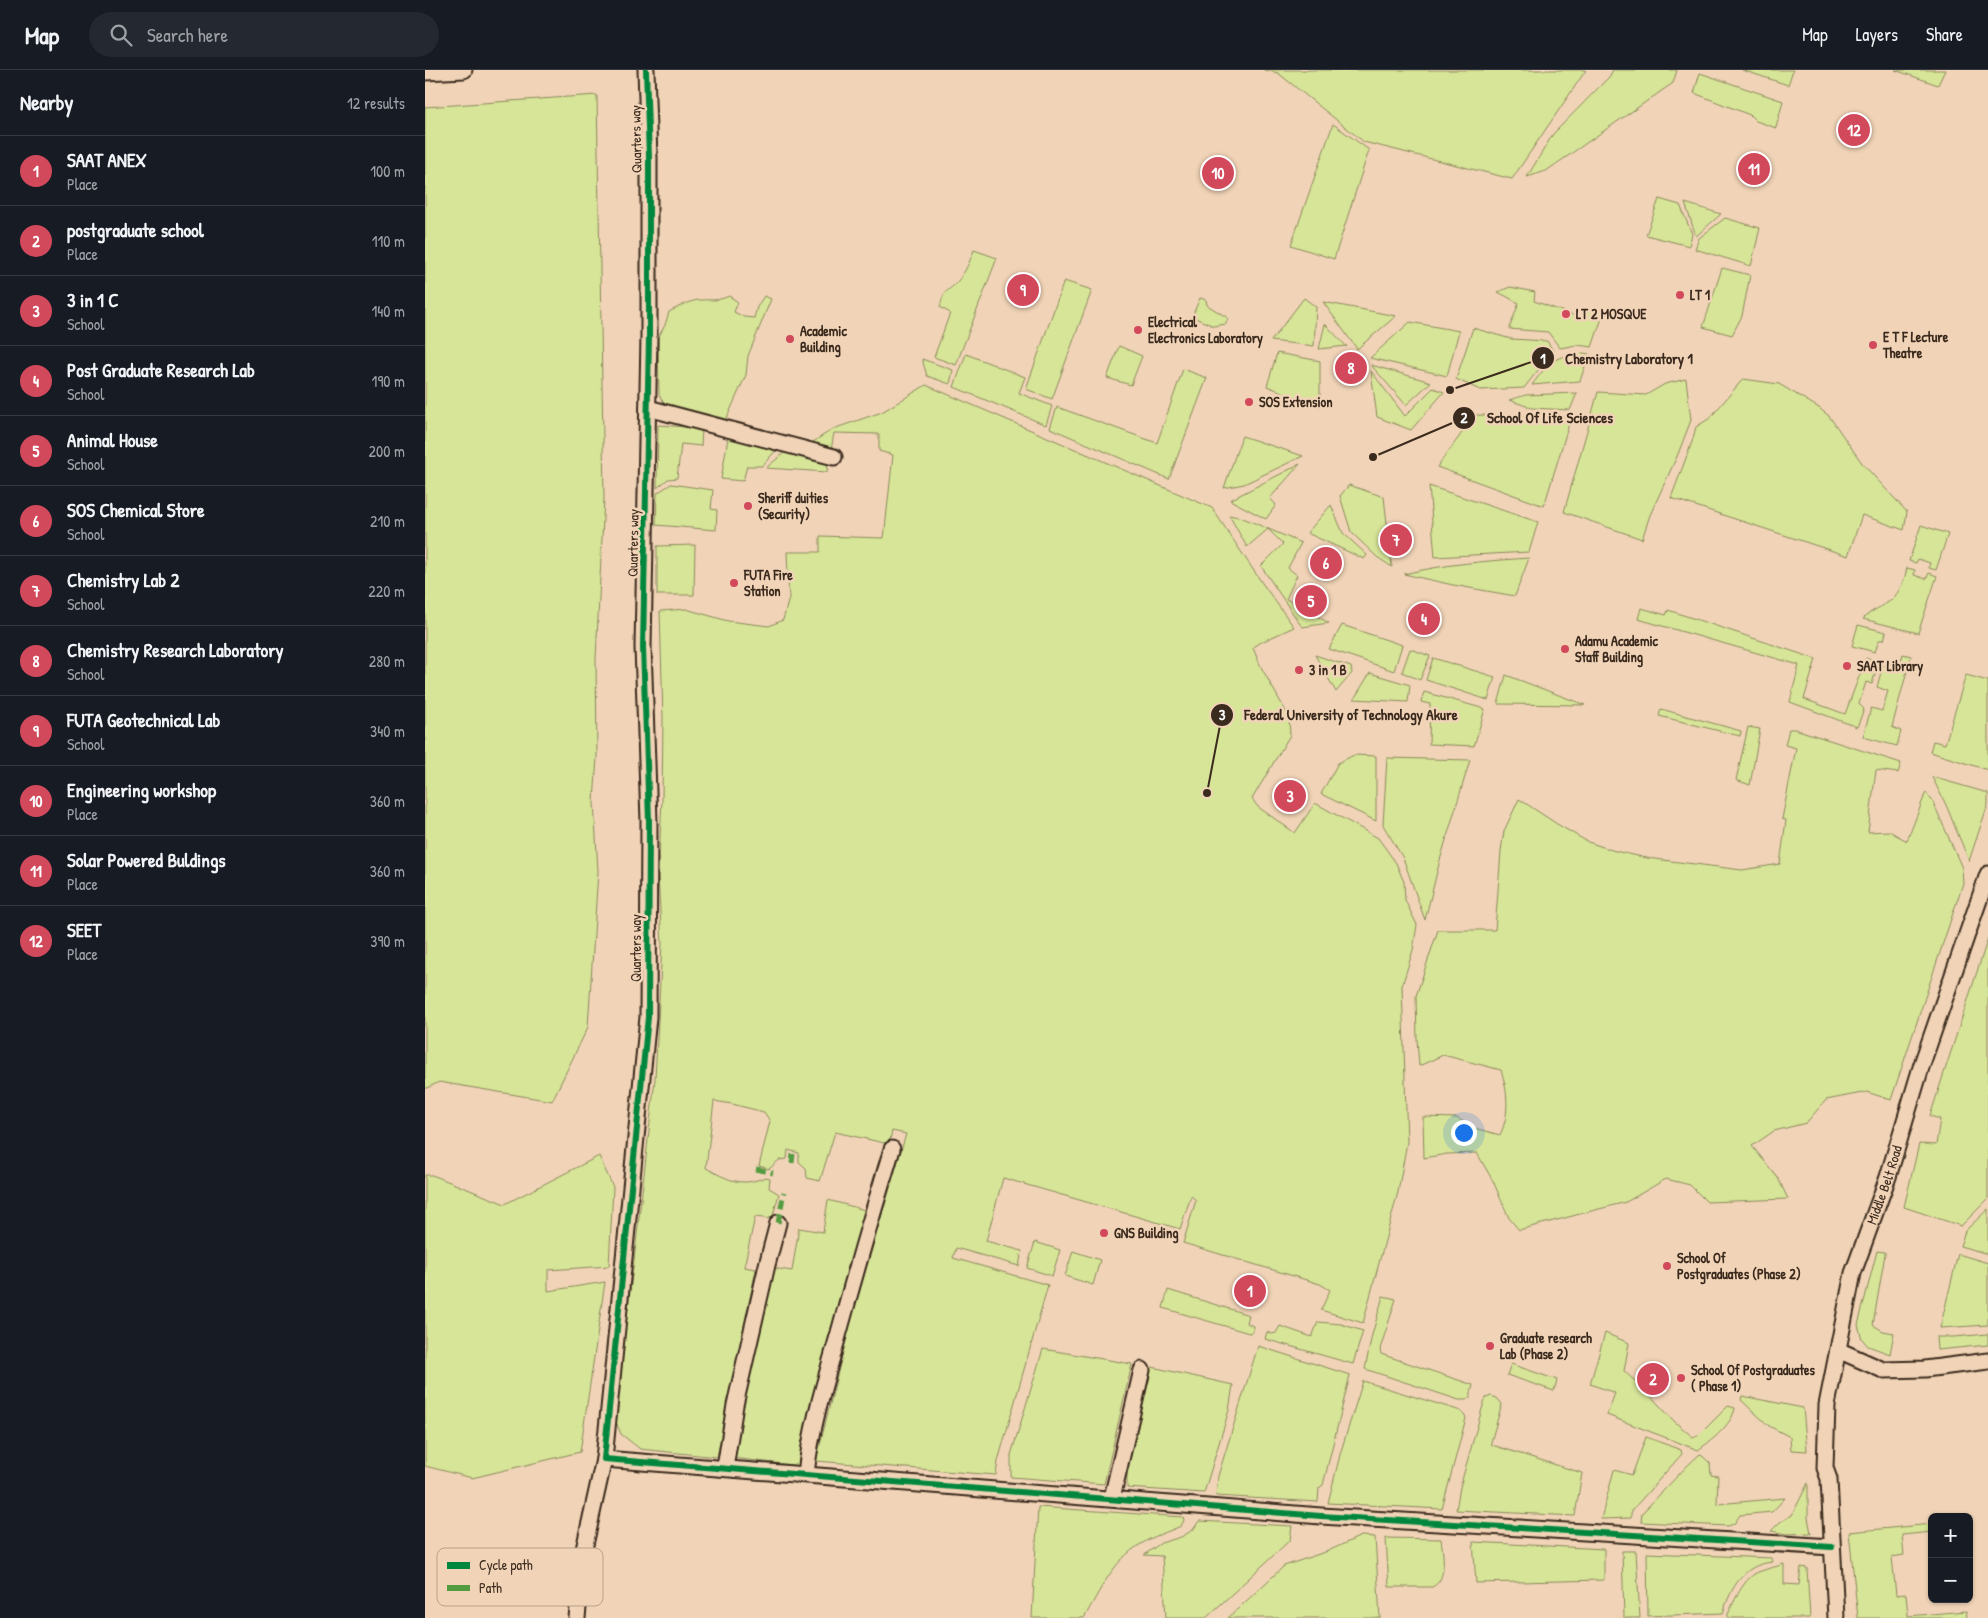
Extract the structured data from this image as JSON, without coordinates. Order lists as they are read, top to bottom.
{
  "streets": {
    "street": ["Quarters way", "Middle Belt Road"]
  },
  "places": [
    "LT 1",
    "LT 2 MOSQUE",
    "Electrical Electronics Laboratory",
    "Academic Building",
    "E T F Lecture Theatre",
    "Chemistry Laboratory 1",
    "SOS Extension",
    "School Of Life Sciences",
    "Sheriff duities (Security)",
    "FUTA Fire Station",
    "Adamu Academic Staff Building",
    "SAAT Library",
    "3 in 1 B",
    "Federal University of Technology Akure",
    "GNS Building",
    "School Of Postgraduates (Phase 2)",
    "Graduate research Lab (Phase 2)",
    "School Of Postgraduates ( Phase 1)"
  ],
  "legend": ["Cycle path", "Path"],
  "page": {
    "header": "Map",
    "search": "Search here",
    "nav": ["Map", "Layers", "Share"],
    "heading": ["Nearby", "12 results"],
    "pins": [
      "12",
      "11",
      "10",
      "9",
      "8",
      "7",
      "6",
      "5",
      "4",
      "3",
      "1",
      "2"
    ],
    "list": [
      {
        "mark": "1",
        "name": "SAAT ANEX",
        "note": "Place",
        "value": "100 m"
      },
      {
        "mark": "2",
        "name": "postgraduate school",
        "note": "Place",
        "value": "110 m"
      },
      {
        "mark": "3",
        "name": "3 in 1 C",
        "note": "School",
        "value": "140 m"
      },
      {
        "mark": "4",
        "name": "Post Graduate Research Lab",
        "note": "School",
        "value": "190 m"
      },
      {
        "mark": "5",
        "name": "Animal House",
        "note": "School",
        "value": "200 m"
      },
      {
        "mark": "6",
        "name": "SOS Chemical Store",
        "note": "School",
        "value": "210 m"
      },
      {
        "mark": "7",
        "name": "Chemistry Lab 2",
        "note": "School",
        "value": "220 m"
      },
      {
        "mark": "8",
        "name": "Chemistry Research Laboratory",
        "note": "School",
        "value": "280 m"
      },
      {
        "mark": "9",
        "name": "FUTA Geotechnical Lab",
        "note": "School",
        "value": "340 m"
      },
      {
        "mark": "10",
        "name": "Engineering workshop",
        "note": "Place",
        "value": "360 m"
      },
      {
        "mark": "11",
        "name": "Solar Powered Buldings",
        "note": "Place",
        "value": "360 m"
      },
      {
        "mark": "12",
        "name": "SEET",
        "note": "Place",
        "value": "390 m"
      }
    ],
    "map_buttons": ["+", "−"]
  }
}
